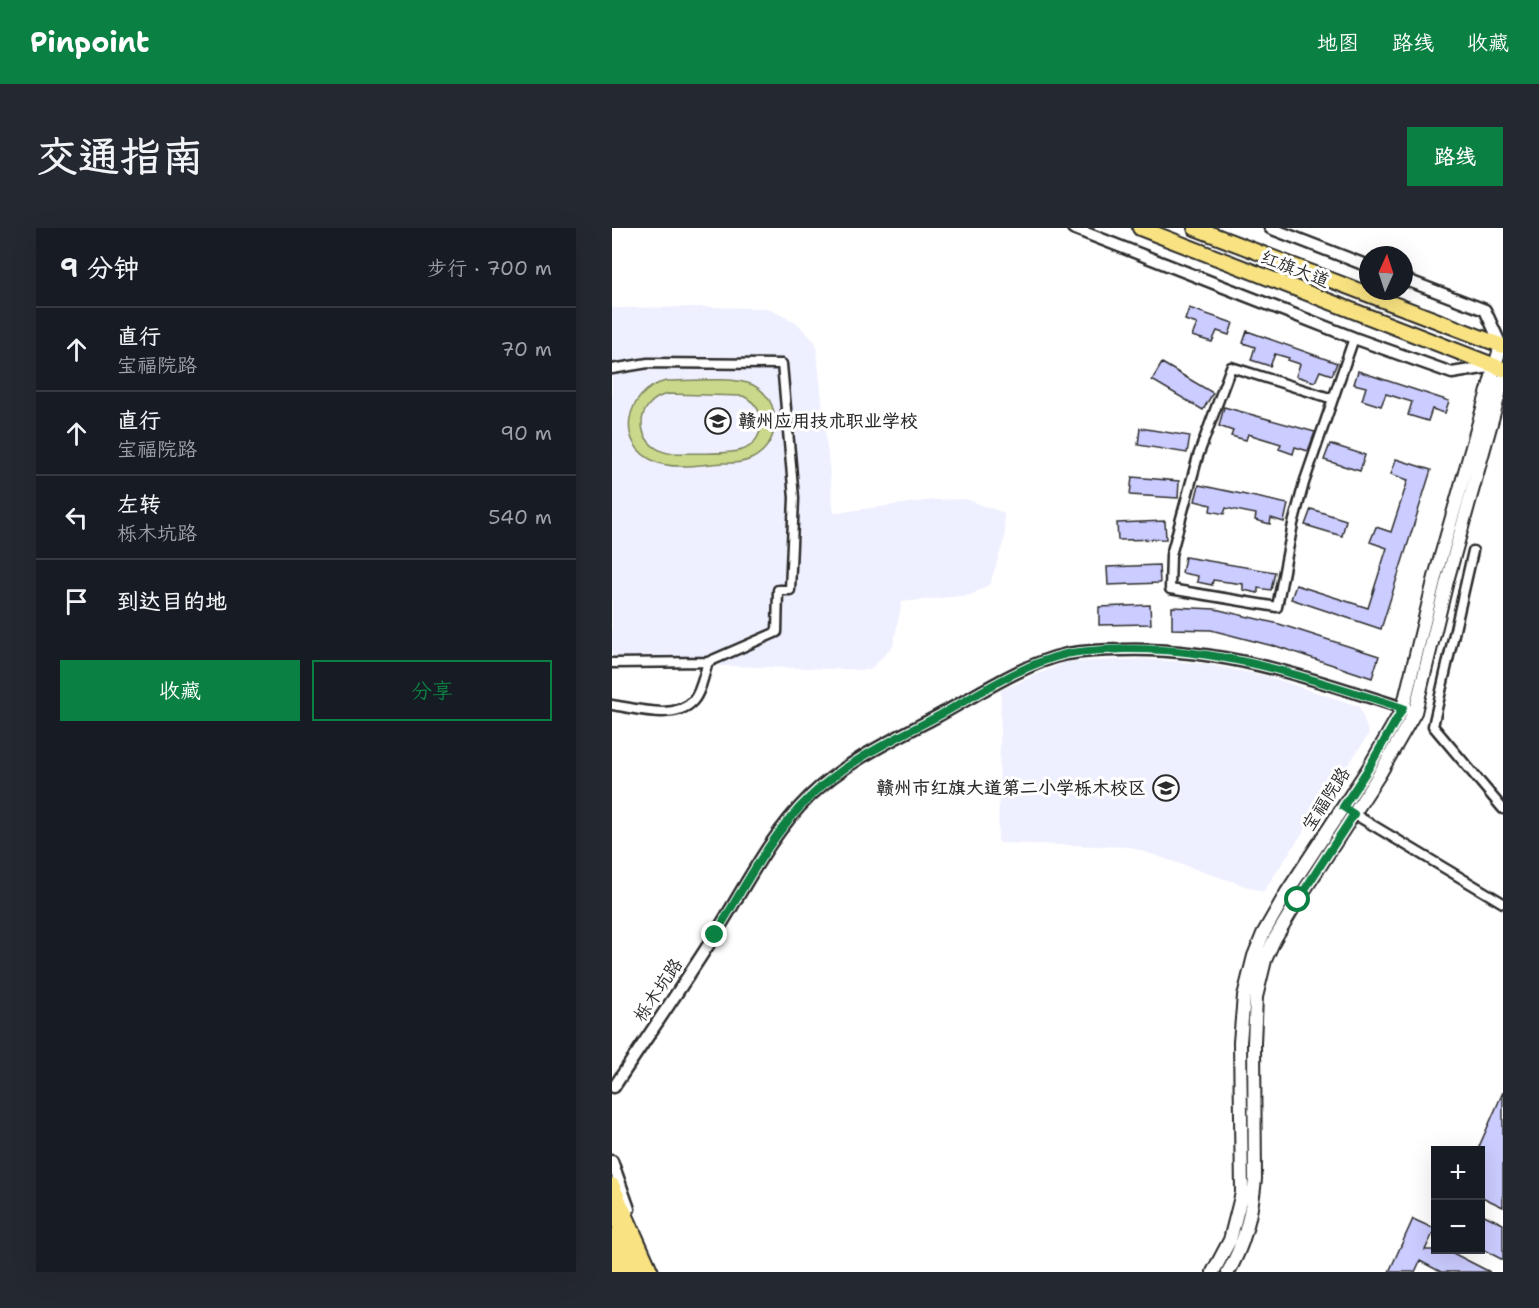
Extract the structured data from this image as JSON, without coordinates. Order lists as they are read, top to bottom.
{
  "streets": {
    "main road": ["红旗大道", "宝福院路"],
    "street": ["栎木坑路"]
  },
  "crossings": [
    ["红旗大道", "宝福院路"],
    ["宝福院路", "栎木坑路"]
  ],
  "places": {
    "school or university": ["赣州应用技术职业学校", "赣州市红旗大道第二小学栎木校区"]
  },
  "north": "top",
  "page": {
    "header": "Pinpoint",
    "nav": ["地图", "路线", "收藏"],
    "buttons": [
      "路线",
      ["收藏", "分享"]
    ],
    "title": "交通指南",
    "heading": ["9 分钟", "步行 · 700 m"],
    "list": [
      ["直行", "宝福院路", "70 m"],
      ["直行", "宝福院路", "90 m"],
      ["左转", "栎木坑路", "540 m"],
      "到达目的地"
    ],
    "map_buttons": ["+", "−"]
  }
}
